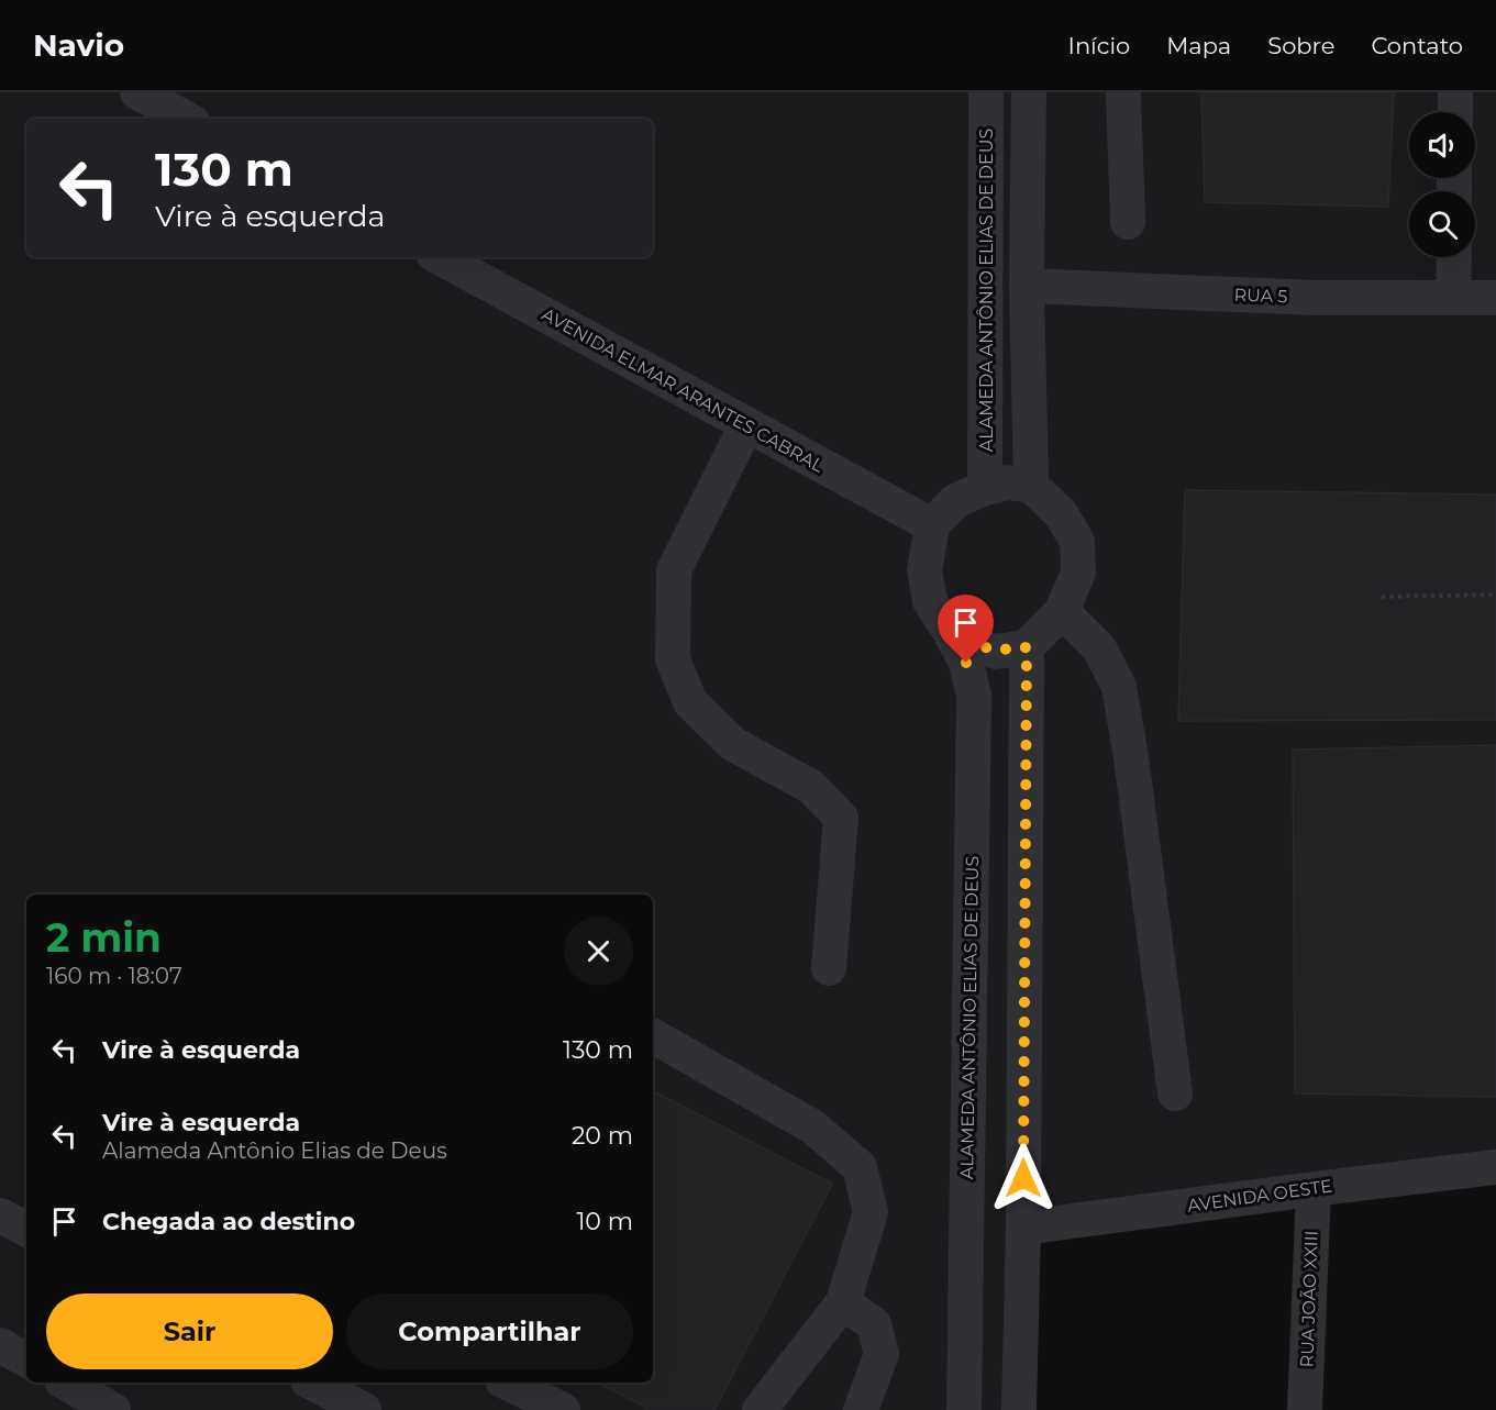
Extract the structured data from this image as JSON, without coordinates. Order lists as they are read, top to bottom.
{
  "streets": {
    "street": [
      "ALAMEDA ANTÔNIO ELIAS DE DEUS",
      "RUA 5",
      "AVENIDA ELMAR ARANTES CABRAL",
      "AVENIDA OESTE",
      "RUA JOÃO XXIII"
    ]
  },
  "crossings": [
    ["ALAMEDA ANTÔNIO ELIAS DE DEUS", "AVENIDA ELMAR ARANTES CABRAL"],
    ["AVENIDA OESTE", "RUA JOÃO XXIII"]
  ],
  "page": {
    "header": "Navio",
    "nav": [
      "Início",
      "Mapa",
      "Sobre",
      "Contato"
    ],
    "turn": ["130 m", "Vire à esquerda"],
    "heading": ["2 min", "160 m · 18:07"],
    "list": [
      {
        "name": "Vire à esquerda",
        "value": "130 m"
      },
      {
        "name": "Vire à esquerda",
        "note": "Alameda Antônio Elias de Deus",
        "value": "20 m"
      },
      {
        "name": "Chegada ao destino",
        "value": "10 m"
      }
    ],
    "buttons": ["Sair", "Compartilhar"]
  }
}
